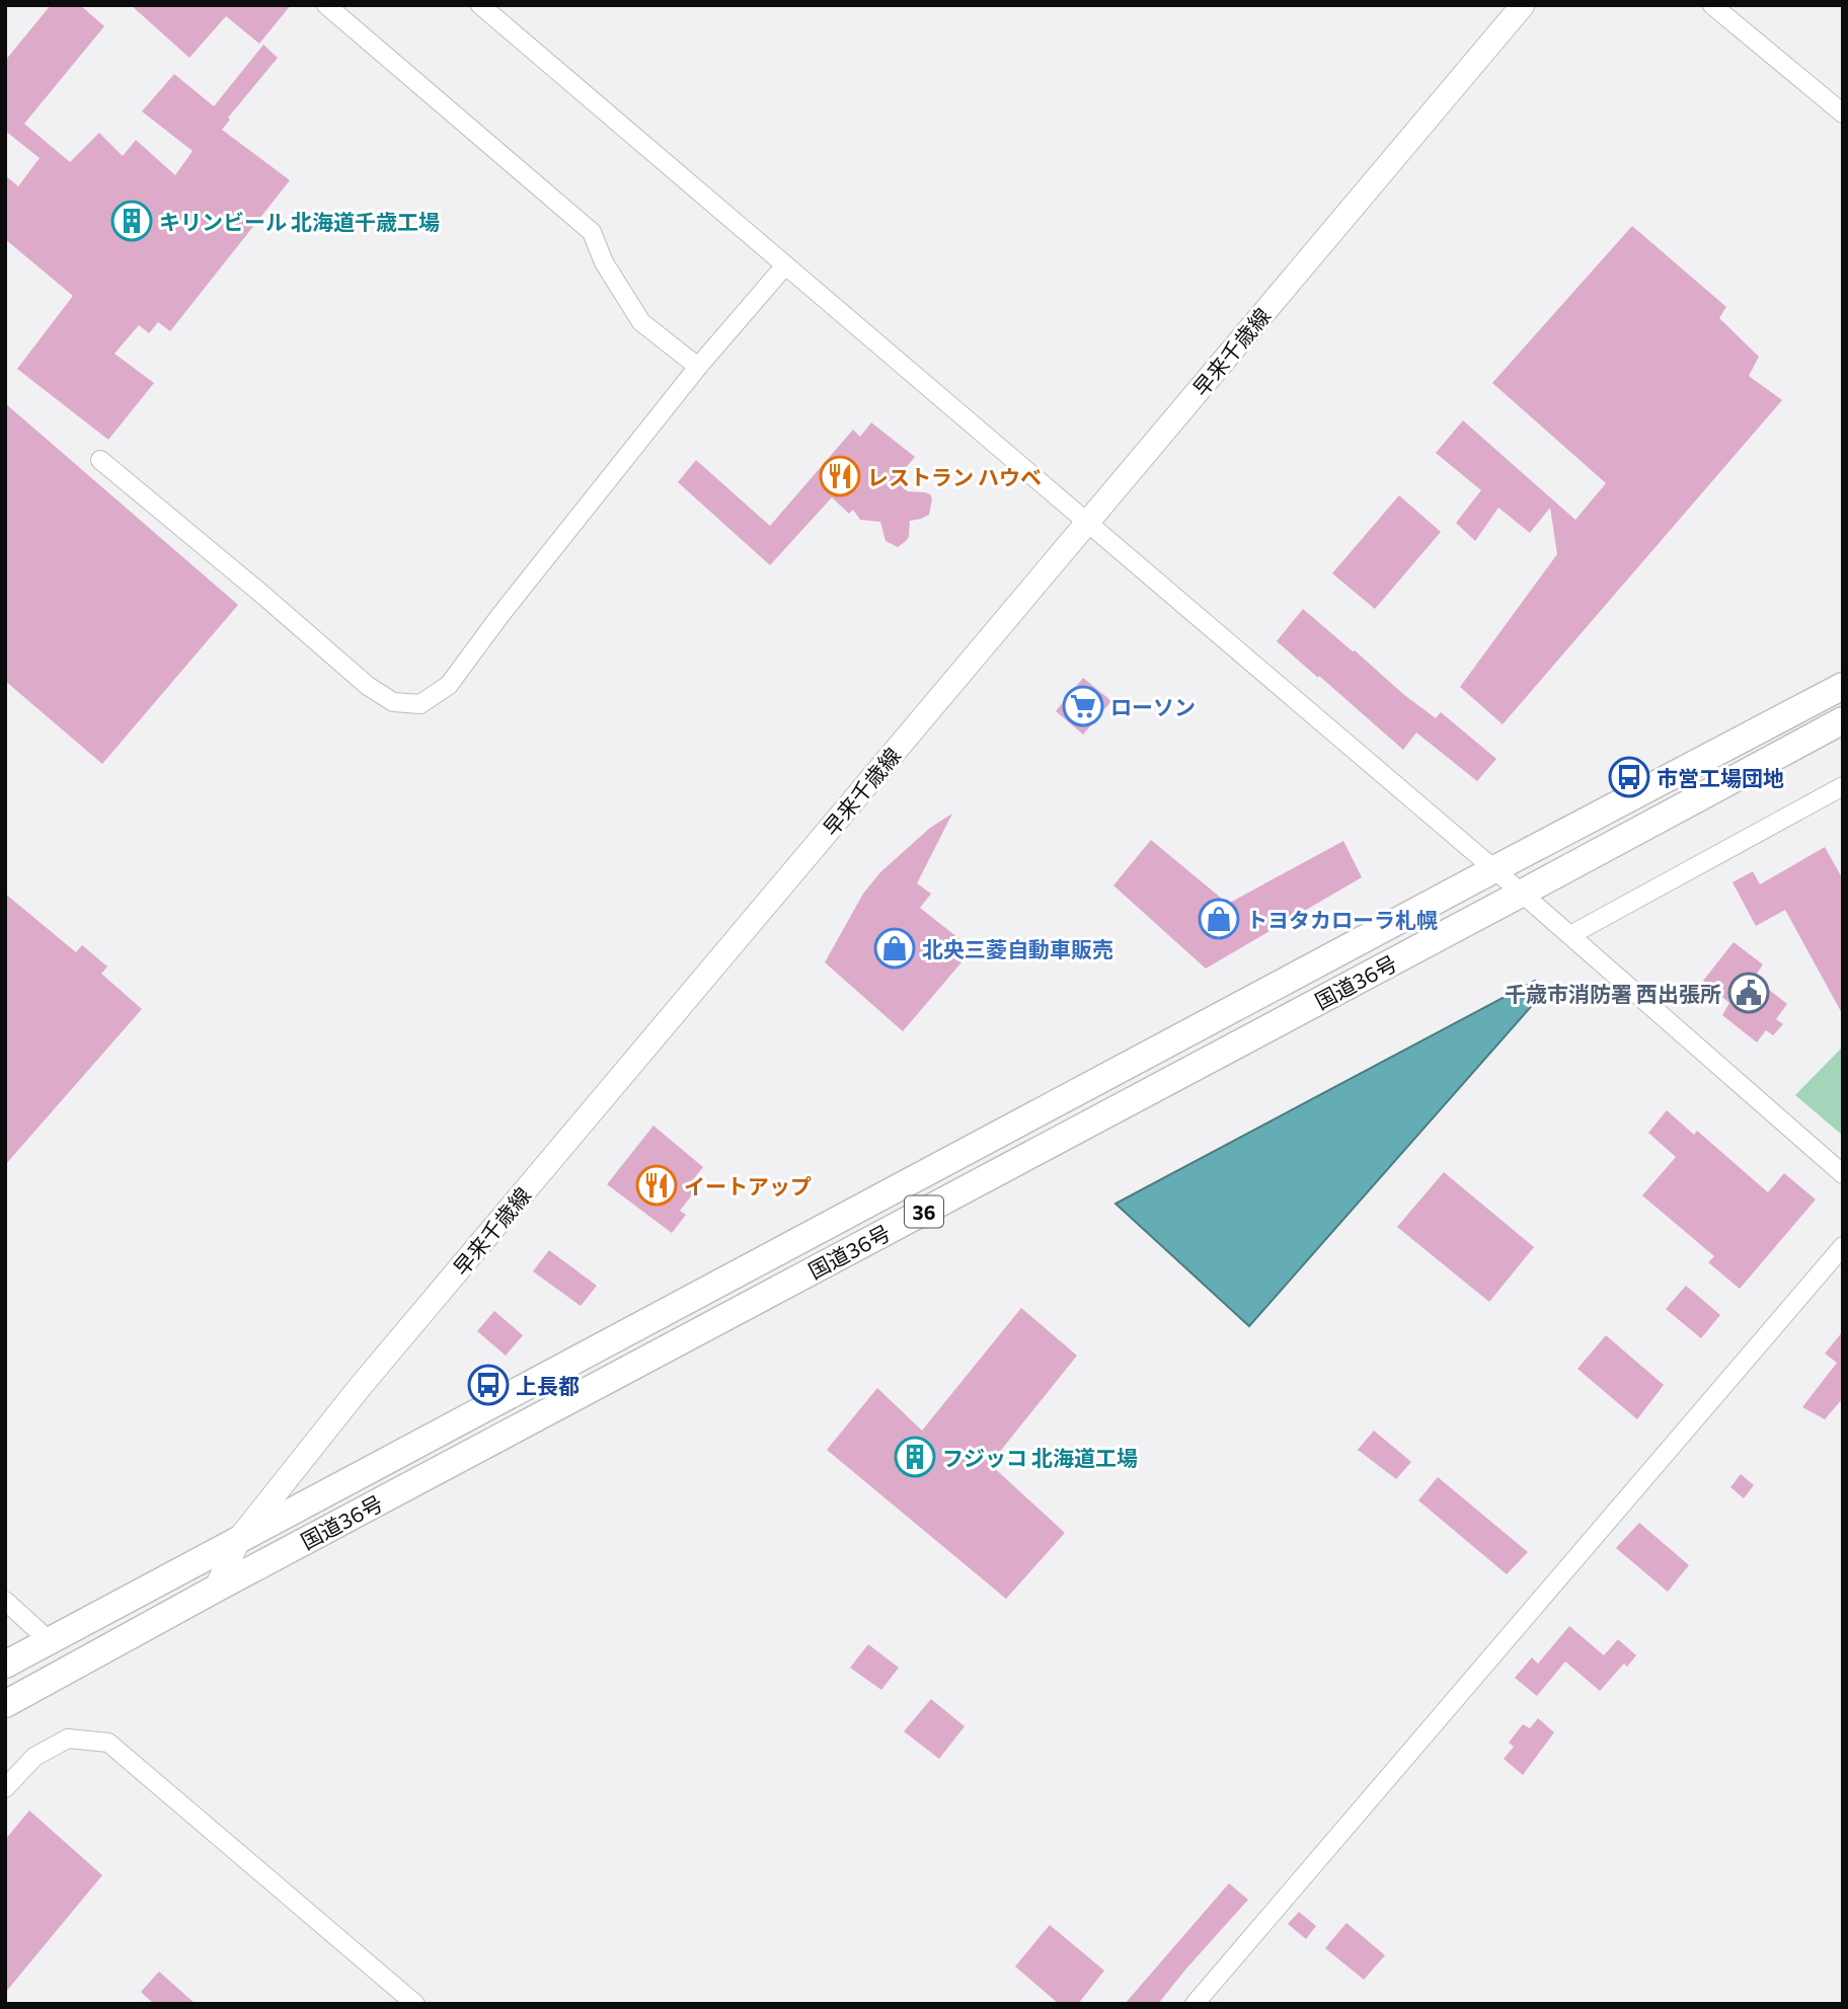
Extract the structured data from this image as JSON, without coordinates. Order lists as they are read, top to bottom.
{
  "streets": {
    "highway": ["国道36号", "36"],
    "main road": ["早来千歳線"]
  },
  "crossings": [
    ["早来千歳線", "国道36号"]
  ],
  "places": {
    "building": ["キリンビール 北海道千歳工場", "フジッコ 北海道工場"],
    "restaurant": ["レストラン ハウベ", "イートアップ"],
    "supermarket": ["ローソン"],
    "bus stop": ["市営工場団地", "上長都"],
    "shop": ["トヨタカローラ札幌", "北央三菱自動車販売"],
    "public building": ["千歳市消防署 西出張所"]
  }
}
